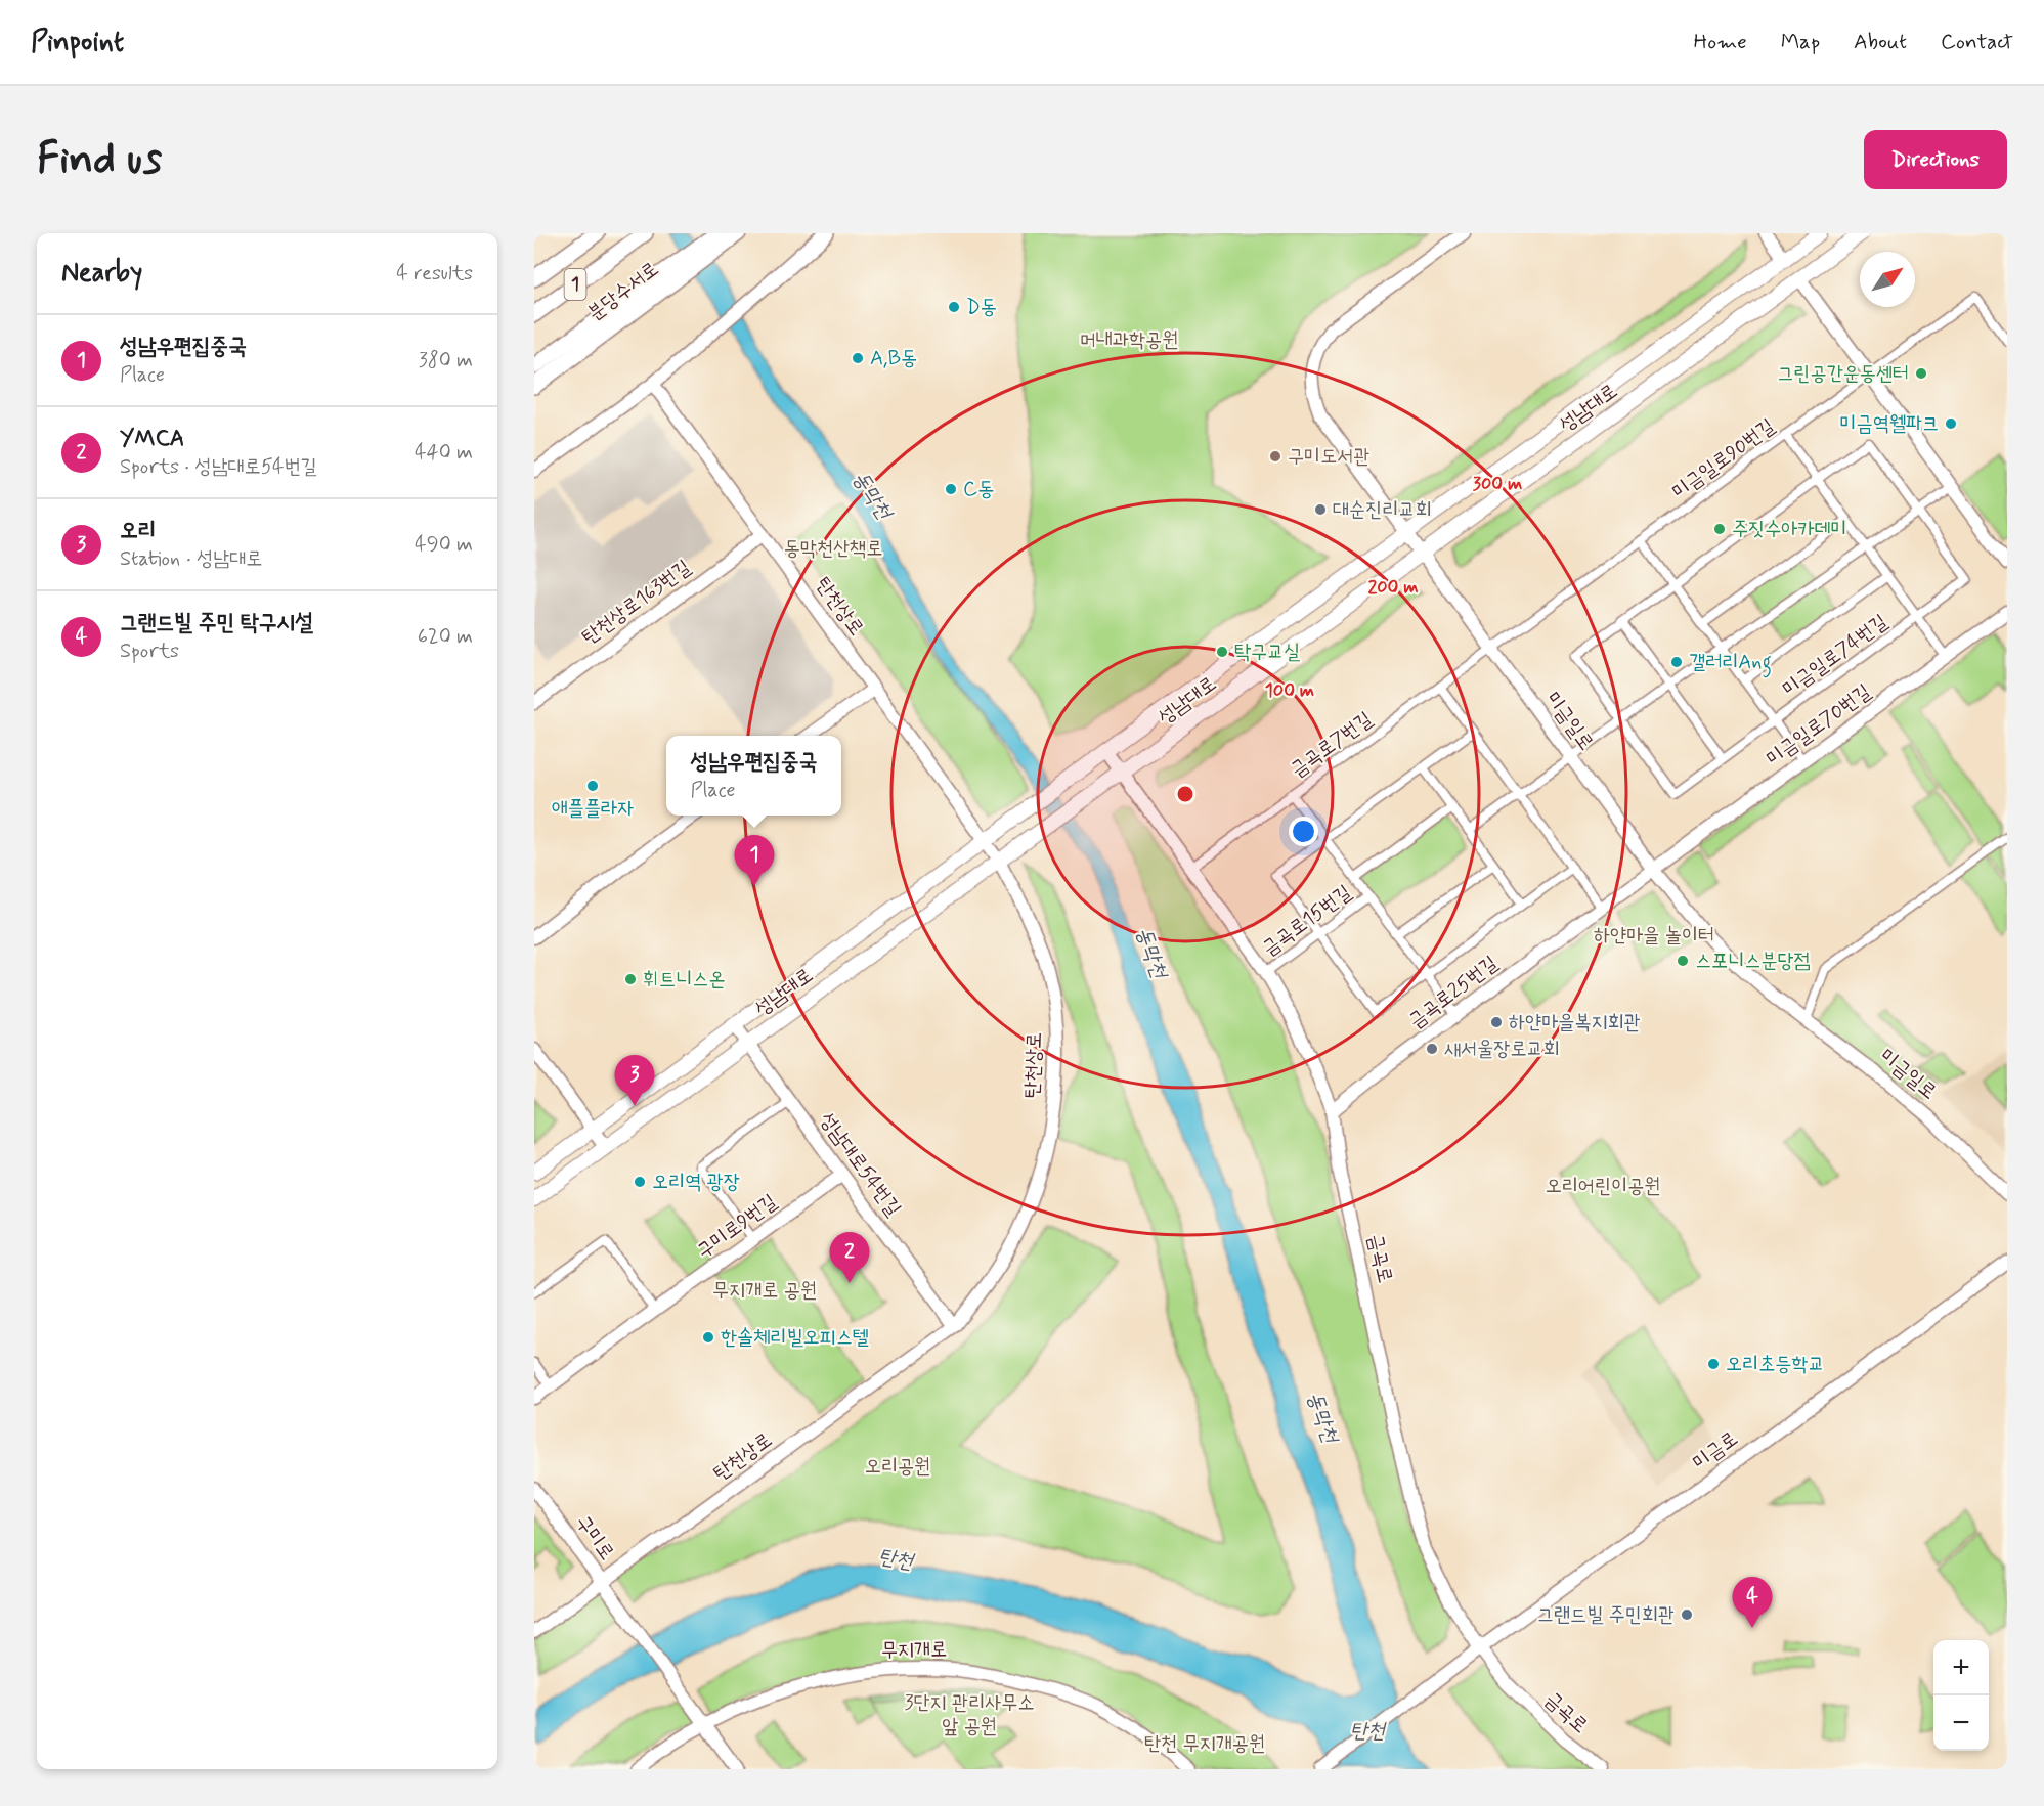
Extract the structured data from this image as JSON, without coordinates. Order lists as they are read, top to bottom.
{
  "streets": {
    "highway": ["1", "분당수서로"],
    "main road": ["성남대로"],
    "street": [
      "미금일로90번길",
      "탄천상로163번길",
      "탄천상로",
      "미금일로74번길",
      "미금일로",
      "미금일로70번길",
      "금곡로7번길",
      "금곡로15번길",
      "금곡로25번길",
      "성남대로54번길",
      "구미로9번길",
      "금곡로",
      "미금로",
      "구미로",
      "무지개로"
    ]
  },
  "crossings": [
    ["성남대로", "탄천상로"],
    ["성남대로", "미금일로"],
    ["성남대로", "성남대로54번길"],
    ["성남대로", "금곡로"],
    ["미금일로90번길", "미금일로"],
    ["미금일로90번길", "금곡로7번길"],
    ["탄천상로163번길", "탄천상로"],
    ["탄천상로", "성남대로54번길"],
    ["탄천상로", "구미로"],
    ["미금일로", "미금일로70번길"],
    ["미금일로", "금곡로7번길"],
    ["미금일로", "금곡로25번길"],
    ["미금일로70번길", "금곡로25번길"],
    ["금곡로7번길", "금곡로"],
    ["금곡로15번길", "금곡로"],
    ["금곡로25번길", "금곡로"],
    ["성남대로54번길", "구미로9번길"],
    ["금곡로", "미금로"],
    ["구미로", "무지개로"]
  ],
  "water": ["동막천", "탄천"],
  "parks": [
    "머내과학공원",
    "동막천산책로",
    "하얀마을 놀이터",
    "오리어린이공원",
    "무지개로 공원",
    "오리공원",
    "3단지 관리사무소 앞 공원",
    "탄천 무지개공원"
  ],
  "places": [
    "D동",
    "A,B동",
    "그린공간운동센터",
    "미금역웰파크",
    "구미도서관",
    "C동",
    "대순진리교회",
    "주짓수아카데미",
    "탁구교실",
    "갤러리Ang",
    "애플플라자",
    "스포니스분당점",
    "휘트니스온",
    "하얀마을복지회관",
    "새서울장로교회",
    "오리역 광장",
    "한솔체리빌오피스텔",
    "오리초등학교",
    "그랜드빌 주민회관"
  ],
  "north": "top right",
  "page": {
    "header": "Pinpoint",
    "nav": [
      "Home",
      "Map",
      "About",
      "Contact"
    ],
    "buttons": "Directions",
    "title": "Find us",
    "heading": ["Nearby", "4 results"],
    "list": [
      {
        "mark": "1",
        "name": "성남우편집중국",
        "note": "Place",
        "value": "380 m"
      },
      {
        "mark": "2",
        "name": "YMCA",
        "note": "Sports · 성남대로54번길",
        "value": "440 m"
      },
      {
        "mark": "3",
        "name": "오리",
        "note": "Station · 성남대로",
        "value": "490 m"
      },
      {
        "mark": "4",
        "name": "그랜드빌 주민 탁구시설",
        "note": "Sports",
        "value": "620 m"
      }
    ],
    "popup": ["성남우편집중국", "Place"],
    "pins": [
      "1",
      "3",
      "2",
      "4"
    ],
    "map_buttons": ["+", "−"]
  },
  "rings": ["300 m", "200 m", "100 m"]
}
